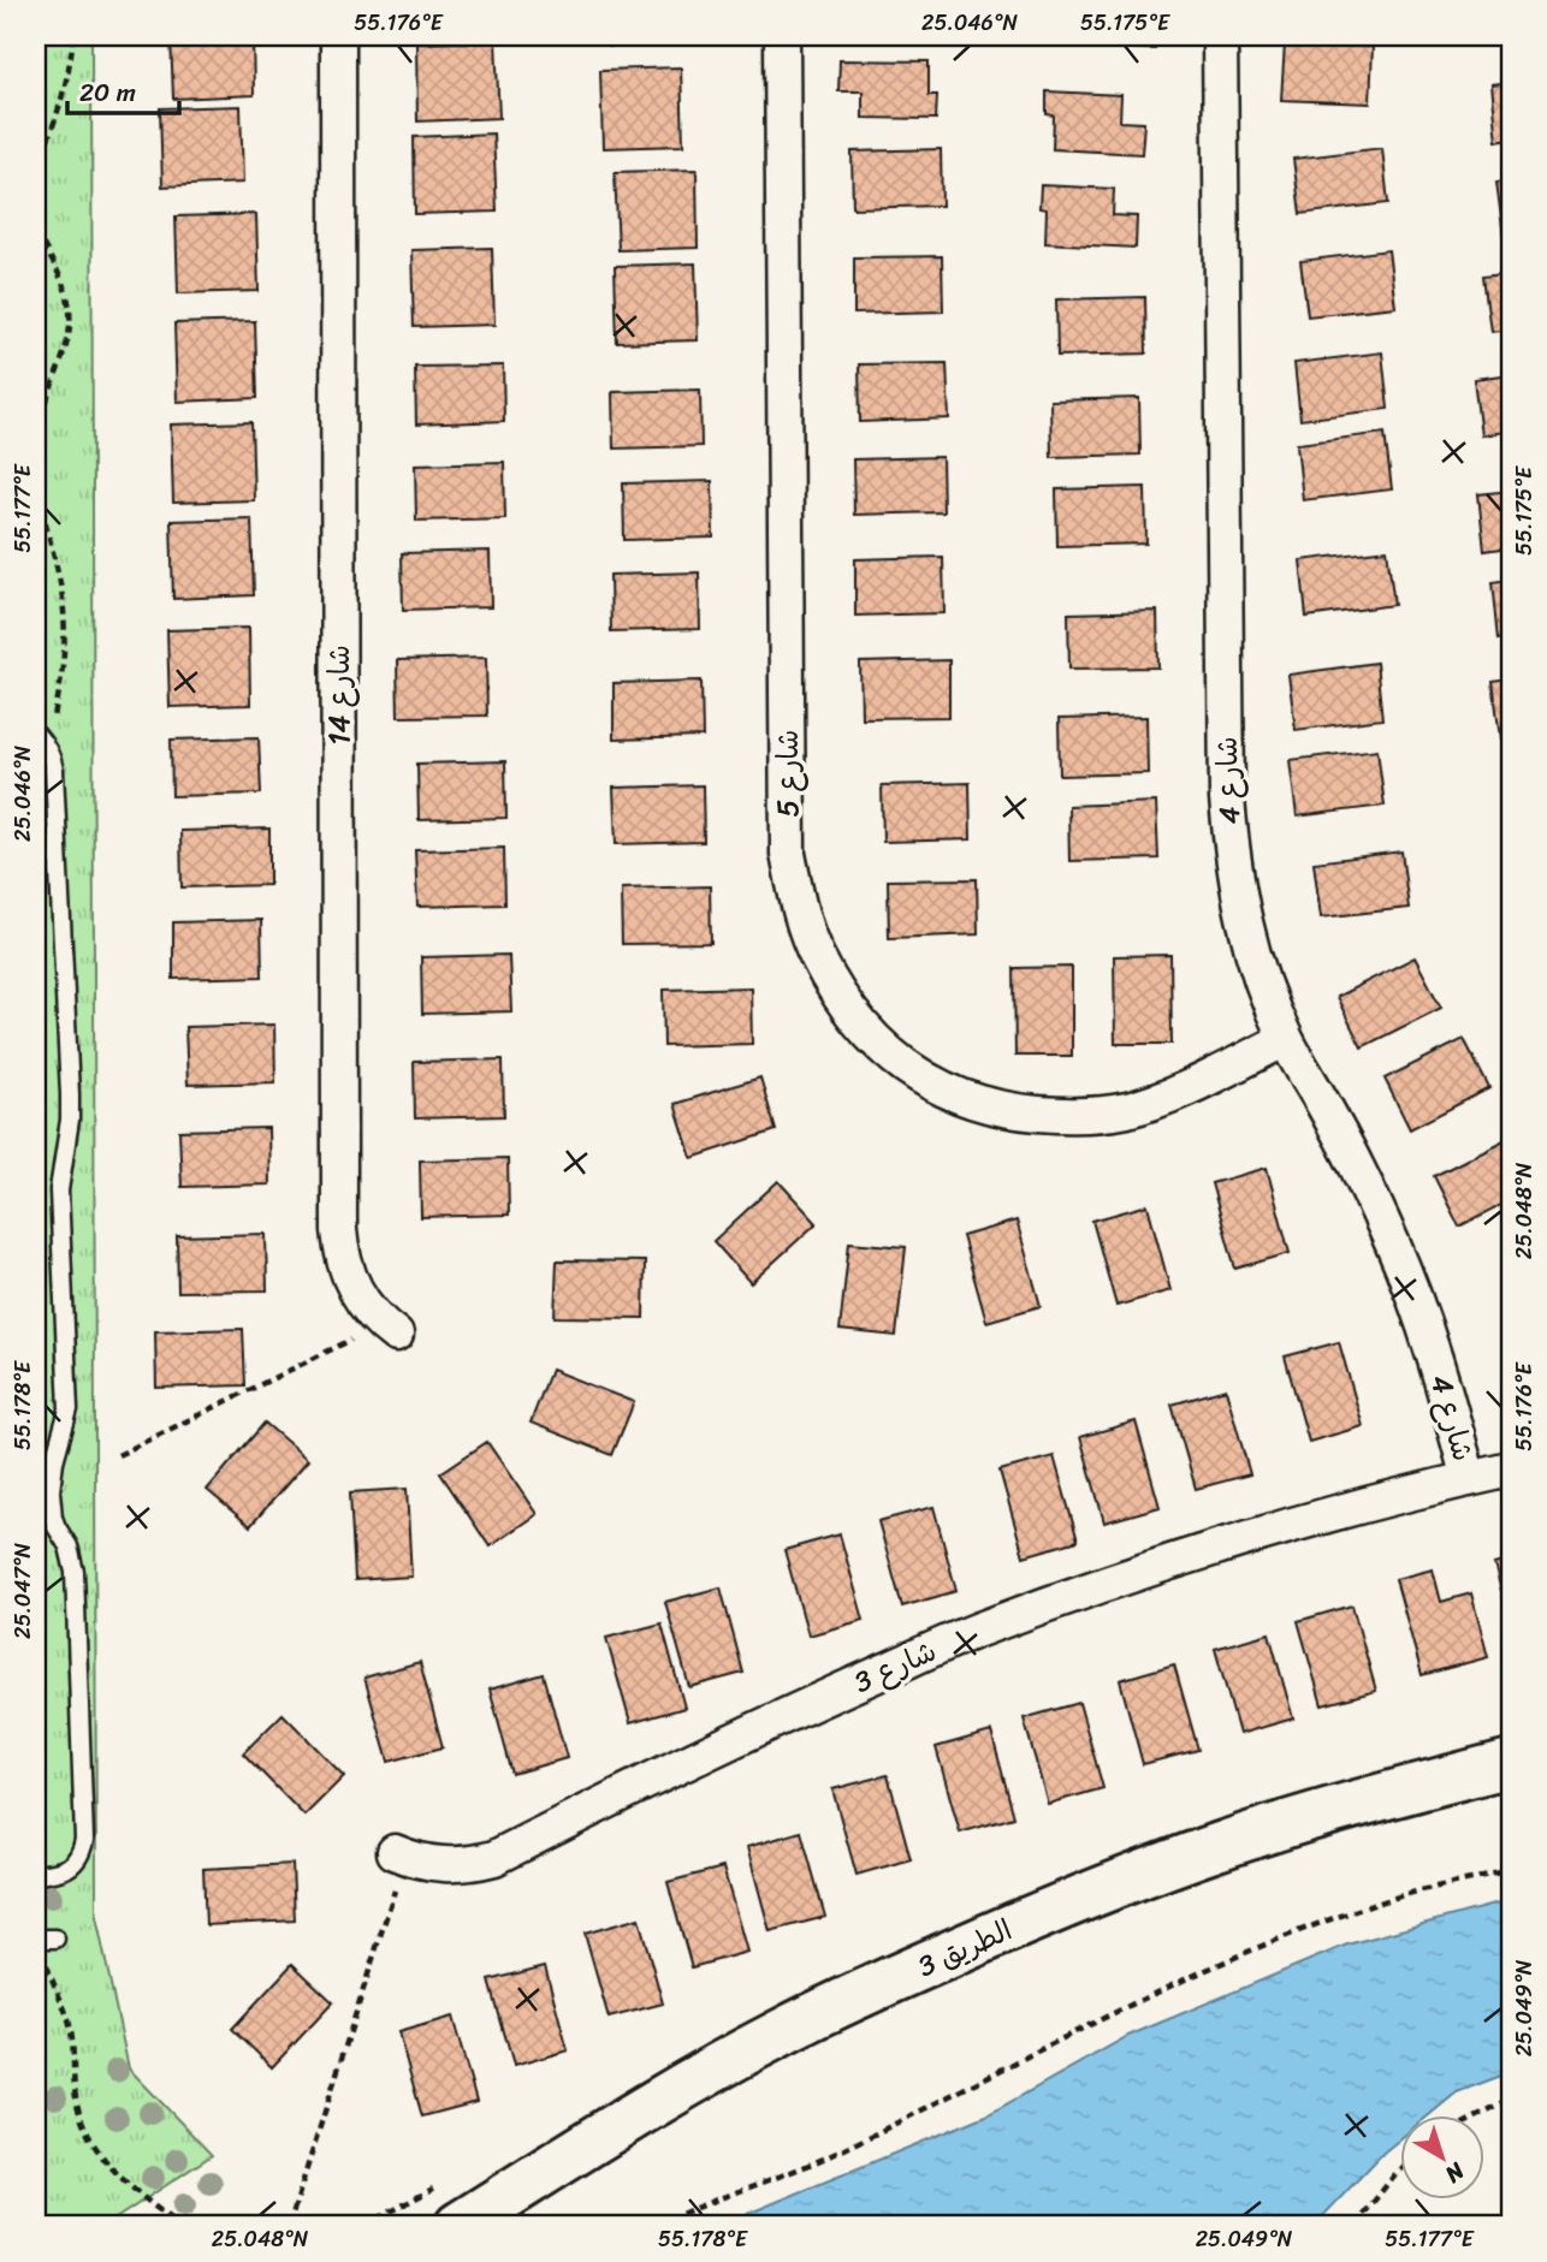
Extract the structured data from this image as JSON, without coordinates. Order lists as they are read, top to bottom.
{
  "streets": {
    "street": [
      "شارع 14",
      "شارع 5",
      "شارع 4",
      "شارع 3",
      "3 الطريق"
    ]
  },
  "crossings": [
    ["شارع 5", "شارع 4"],
    ["شارع 4", "شارع 3"]
  ],
  "scale_bar": "20 m",
  "north": "bottom right",
  "coordinates": [
    "55.176°E",
    "25.046°N",
    "55.175°E",
    "55.177°E",
    "25.048°N",
    "55.178°E",
    "25.047°N",
    "25.049°N"
  ]
}
